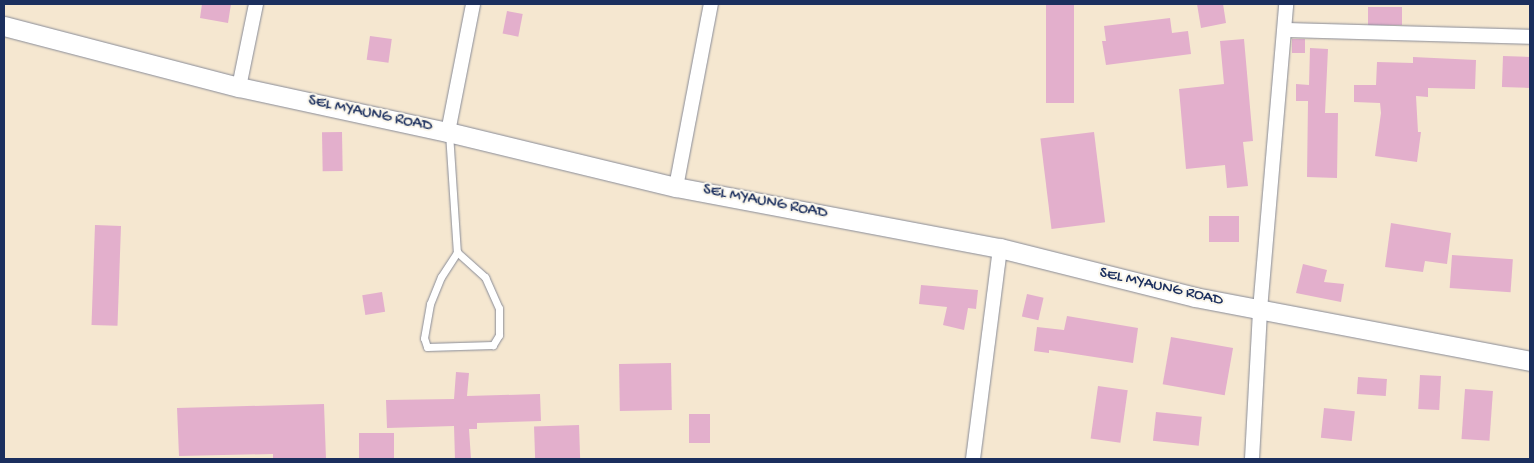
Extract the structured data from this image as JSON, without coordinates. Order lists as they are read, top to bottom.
{
  "streets": {
    "main road": ["SEL MYAUNG ROAD"]
  }
}
